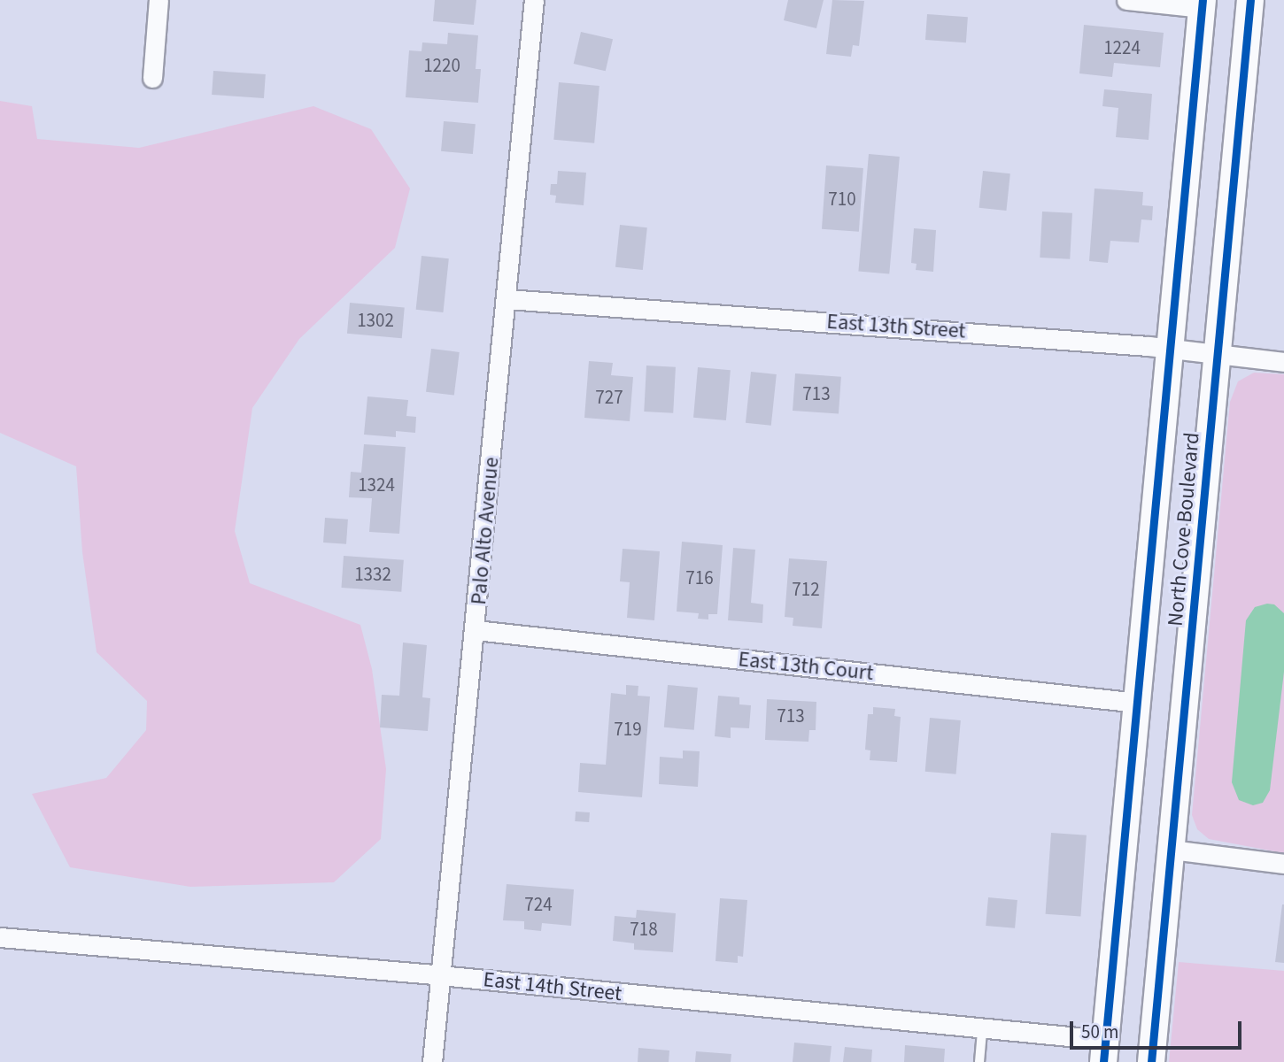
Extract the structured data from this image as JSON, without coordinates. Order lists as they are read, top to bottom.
{
  "streets": {
    "main road": ["North Cove Boulevard"],
    "street": [
      "East 13th Street",
      "Palo Alto Avenue",
      "East 13th Court",
      "East 14th Street"
    ]
  },
  "crossings": [
    ["East 13th Street", "North Cove Boulevard"],
    ["East 13th Street", "Palo Alto Avenue"],
    ["North Cove Boulevard", "East 13th Court"],
    ["North Cove Boulevard", "East 14th Street"],
    ["Palo Alto Avenue", "East 13th Court"],
    ["Palo Alto Avenue", "East 14th Street"]
  ],
  "house_numbers": [
    "1224",
    "1220",
    "710",
    "1302",
    "713",
    "727",
    "1324",
    "1332",
    "716",
    "712",
    "713",
    "719",
    "724",
    "718"
  ],
  "scale_bar": "50 m"
}
